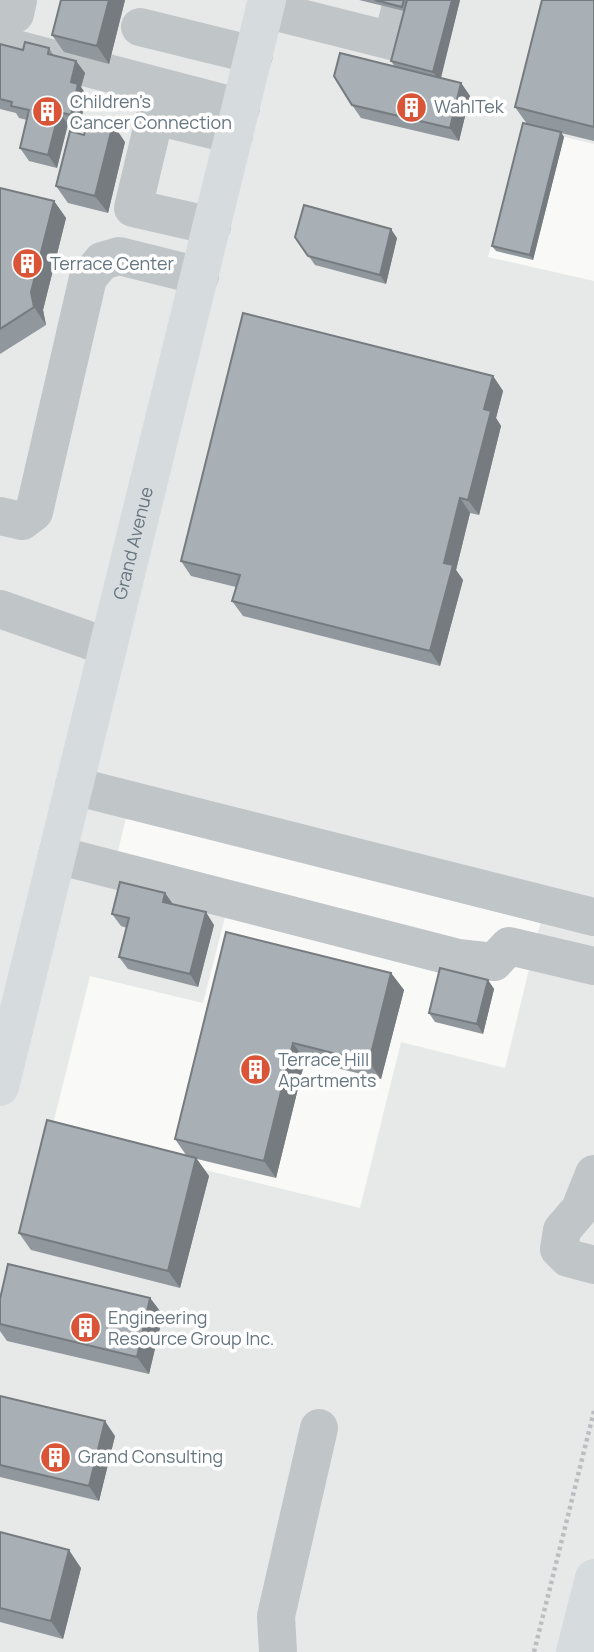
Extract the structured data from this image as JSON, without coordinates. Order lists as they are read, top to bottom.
{
  "streets": {
    "main road": ["Grand Avenue"]
  },
  "places": {
    "building": [
      "WahlTek",
      "Children's Cancer Connection",
      "Terrace Center",
      "Terrace Hill Apartments",
      "Engineering Resource Group Inc.",
      "Grand Consulting"
    ]
  }
}
